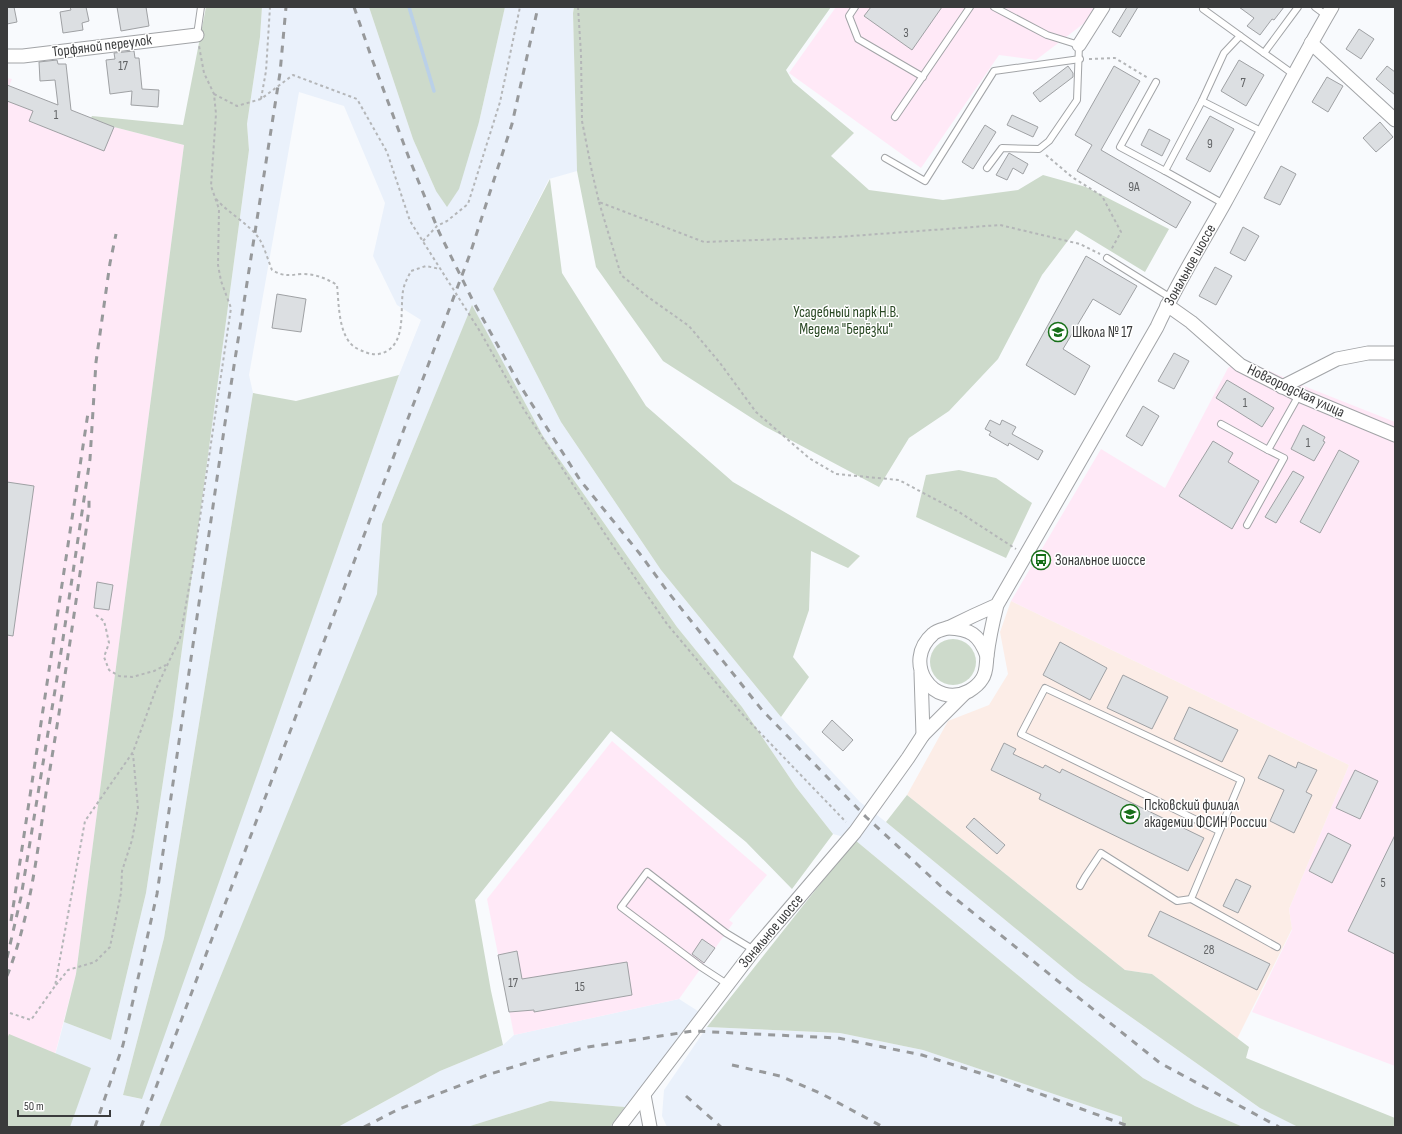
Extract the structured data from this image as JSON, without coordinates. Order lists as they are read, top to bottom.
{
  "streets": {
    "street": ["Торфяной переулок", "Зональное шоссе", "Новгородская улица"]
  },
  "crossings": [
    ["Зональное шоссе", "Новгородская улица"]
  ],
  "parks": ["Усадебный парк Н.В. Медема \"Берёзки\""],
  "places": {
    "school or university": ["Школа № 17", "Псковский филиал академии ФСИН России"],
    "bus stop": ["Зональное шоссе"]
  },
  "house_numbers": [
    "3",
    "17",
    "7",
    "1",
    "9",
    "9А",
    "1",
    "1",
    "5",
    "28",
    "17",
    "15"
  ],
  "scale_bar": "50 m"
}
